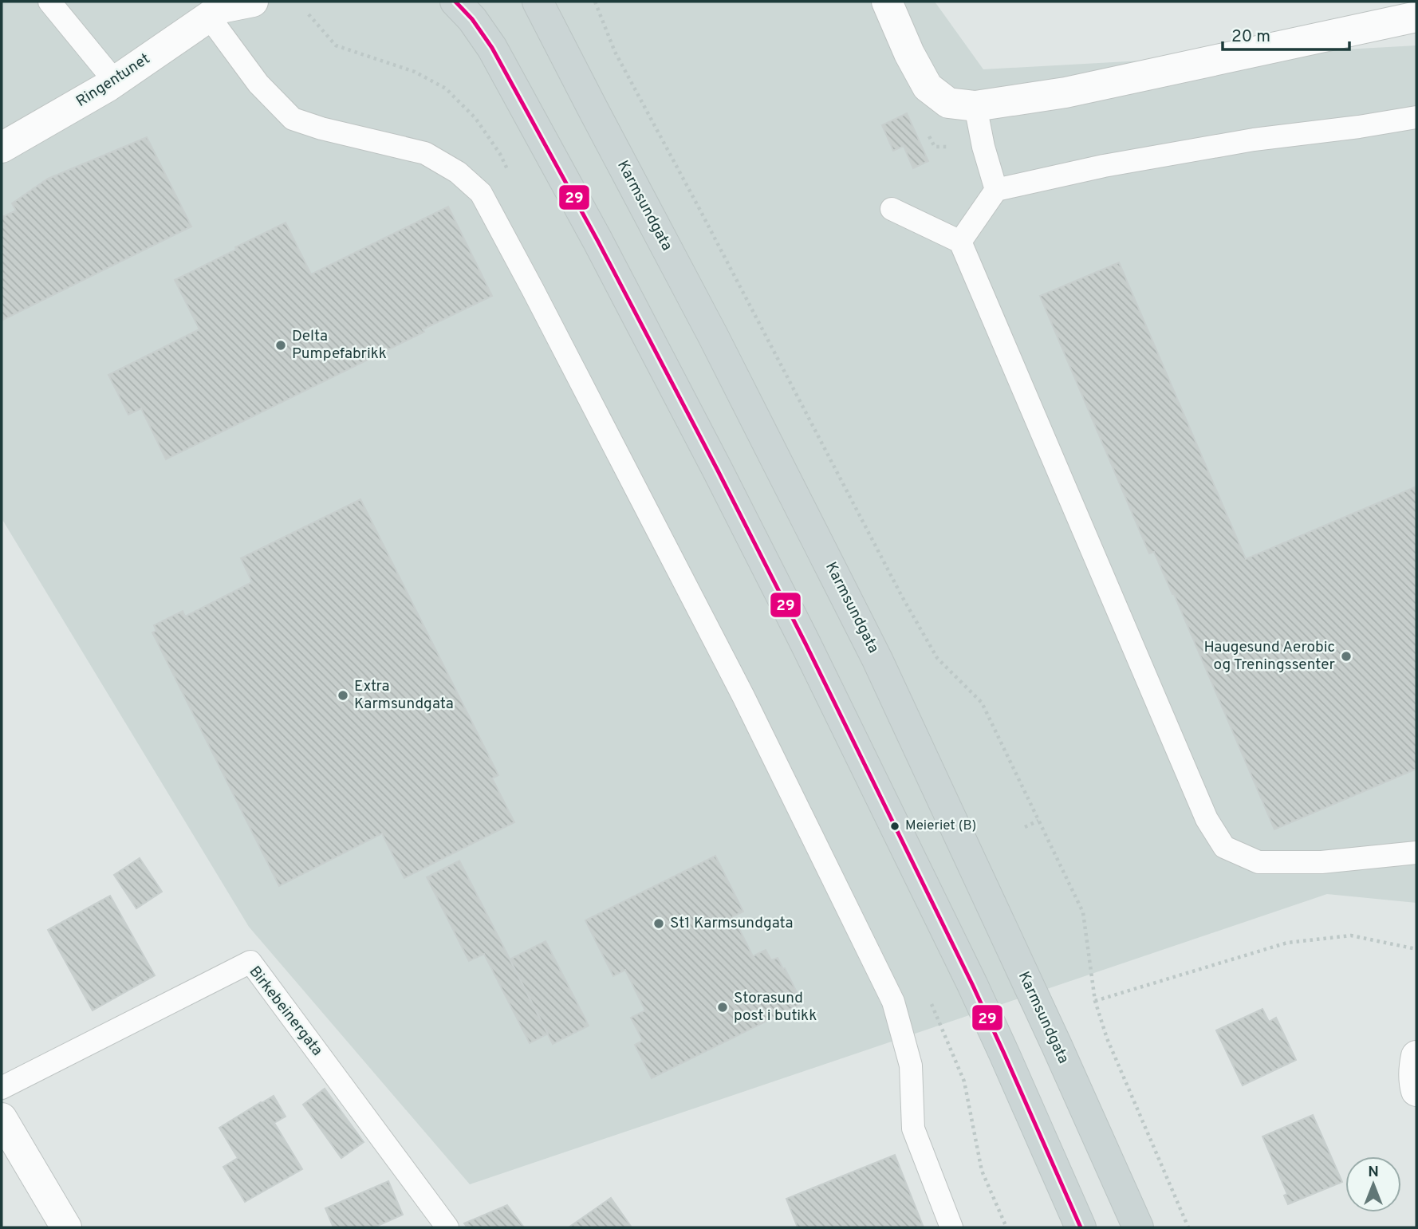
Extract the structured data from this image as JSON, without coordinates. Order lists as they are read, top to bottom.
{
  "streets": {
    "main road": ["Karmsundgata"],
    "street": ["Ringentunet"],
    "lane": ["Birkebeinergata"]
  },
  "places": [
    "Delta Pumpefabrikk",
    "Haugesund Aerobic og Treningssenter",
    "Extra Karmsundgata",
    "Meieriet (B)",
    "St1 Karmsundgata",
    "Storasund post i butikk"
  ],
  "lines": ["transit line 29"],
  "scale_bar": "20 m",
  "north": "top"
}
